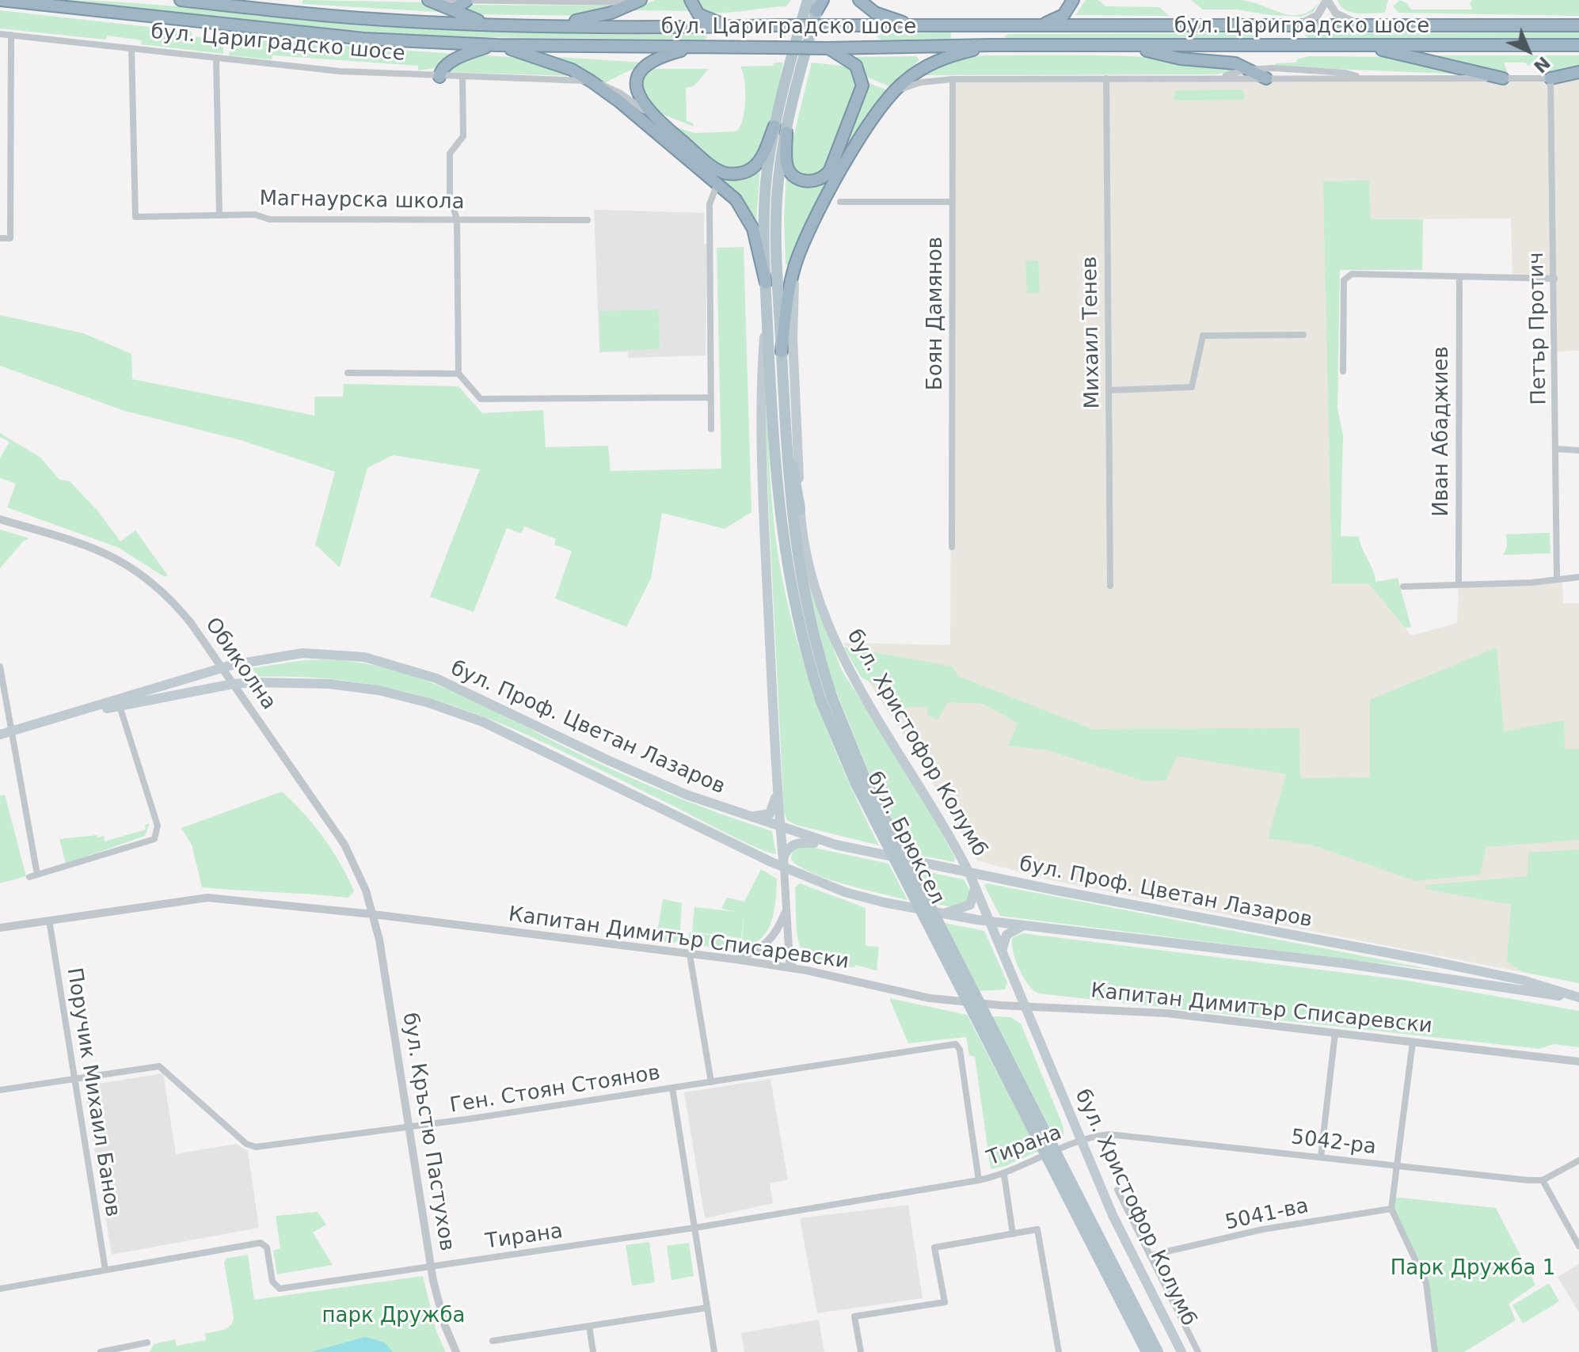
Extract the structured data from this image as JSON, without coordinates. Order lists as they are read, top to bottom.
{
  "streets": {
    "highway": ["бул. Цариградско шосе"],
    "main road": ["бул. Проф. Цветан Лазаров", "бул. Христофор Колумб", "бул. Брюксел"],
    "street": [
      "Магнаурска школа",
      "Боян Дамянов",
      "Петър Протич",
      "Михаил Тенев",
      "Иван Абаджиев",
      "Обиколна",
      "Капитан Димитър Списаревски",
      "Ген. Стоян Стоянов",
      "Поручик Михаил Банов",
      "бул. Кръстю Пастухов",
      "5042-ра",
      "Тирана",
      "5041-ва"
    ]
  },
  "crossings": [
    ["бул. Цариградско шосе", "Магнаурска школа"],
    ["бул. Цариградско шосе", "Боян Дамянов"],
    ["бул. Цариградско шосе", "Петър Протич"],
    ["бул. Цариградско шосе", "Михаил Тенев"],
    ["Обиколна", "бул. Проф. Цветан Лазаров"],
    ["Обиколна", "Капитан Димитър Списаревски"],
    ["Обиколна", "бул. Кръстю Пастухов"],
    ["бул. Проф. Цветан Лазаров", "бул. Христофор Колумб"],
    ["бул. Христофор Колумб", "Капитан Димитър Списаревски"],
    ["бул. Христофор Колумб", "5042-ра"],
    ["бул. Христофор Колумб", "Тирана"],
    ["Капитан Димитър Списаревски", "Поручик Михаил Банов"],
    ["Капитан Димитър Списаревски", "бул. Кръстю Пастухов"],
    ["Ген. Стоян Стоянов", "Поручик Михаил Банов"],
    ["Ген. Стоян Стоянов", "бул. Кръстю Пастухов"],
    ["Ген. Стоян Стоянов", "Тирана"],
    ["Поручик Михаил Банов", "Тирана"],
    ["бул. Кръстю Пастухов", "Тирана"],
    ["5042-ра", "Тирана"]
  ],
  "parks": ["Парк Дружба 1", "парк Дружба"],
  "north": "bottom right"
}
